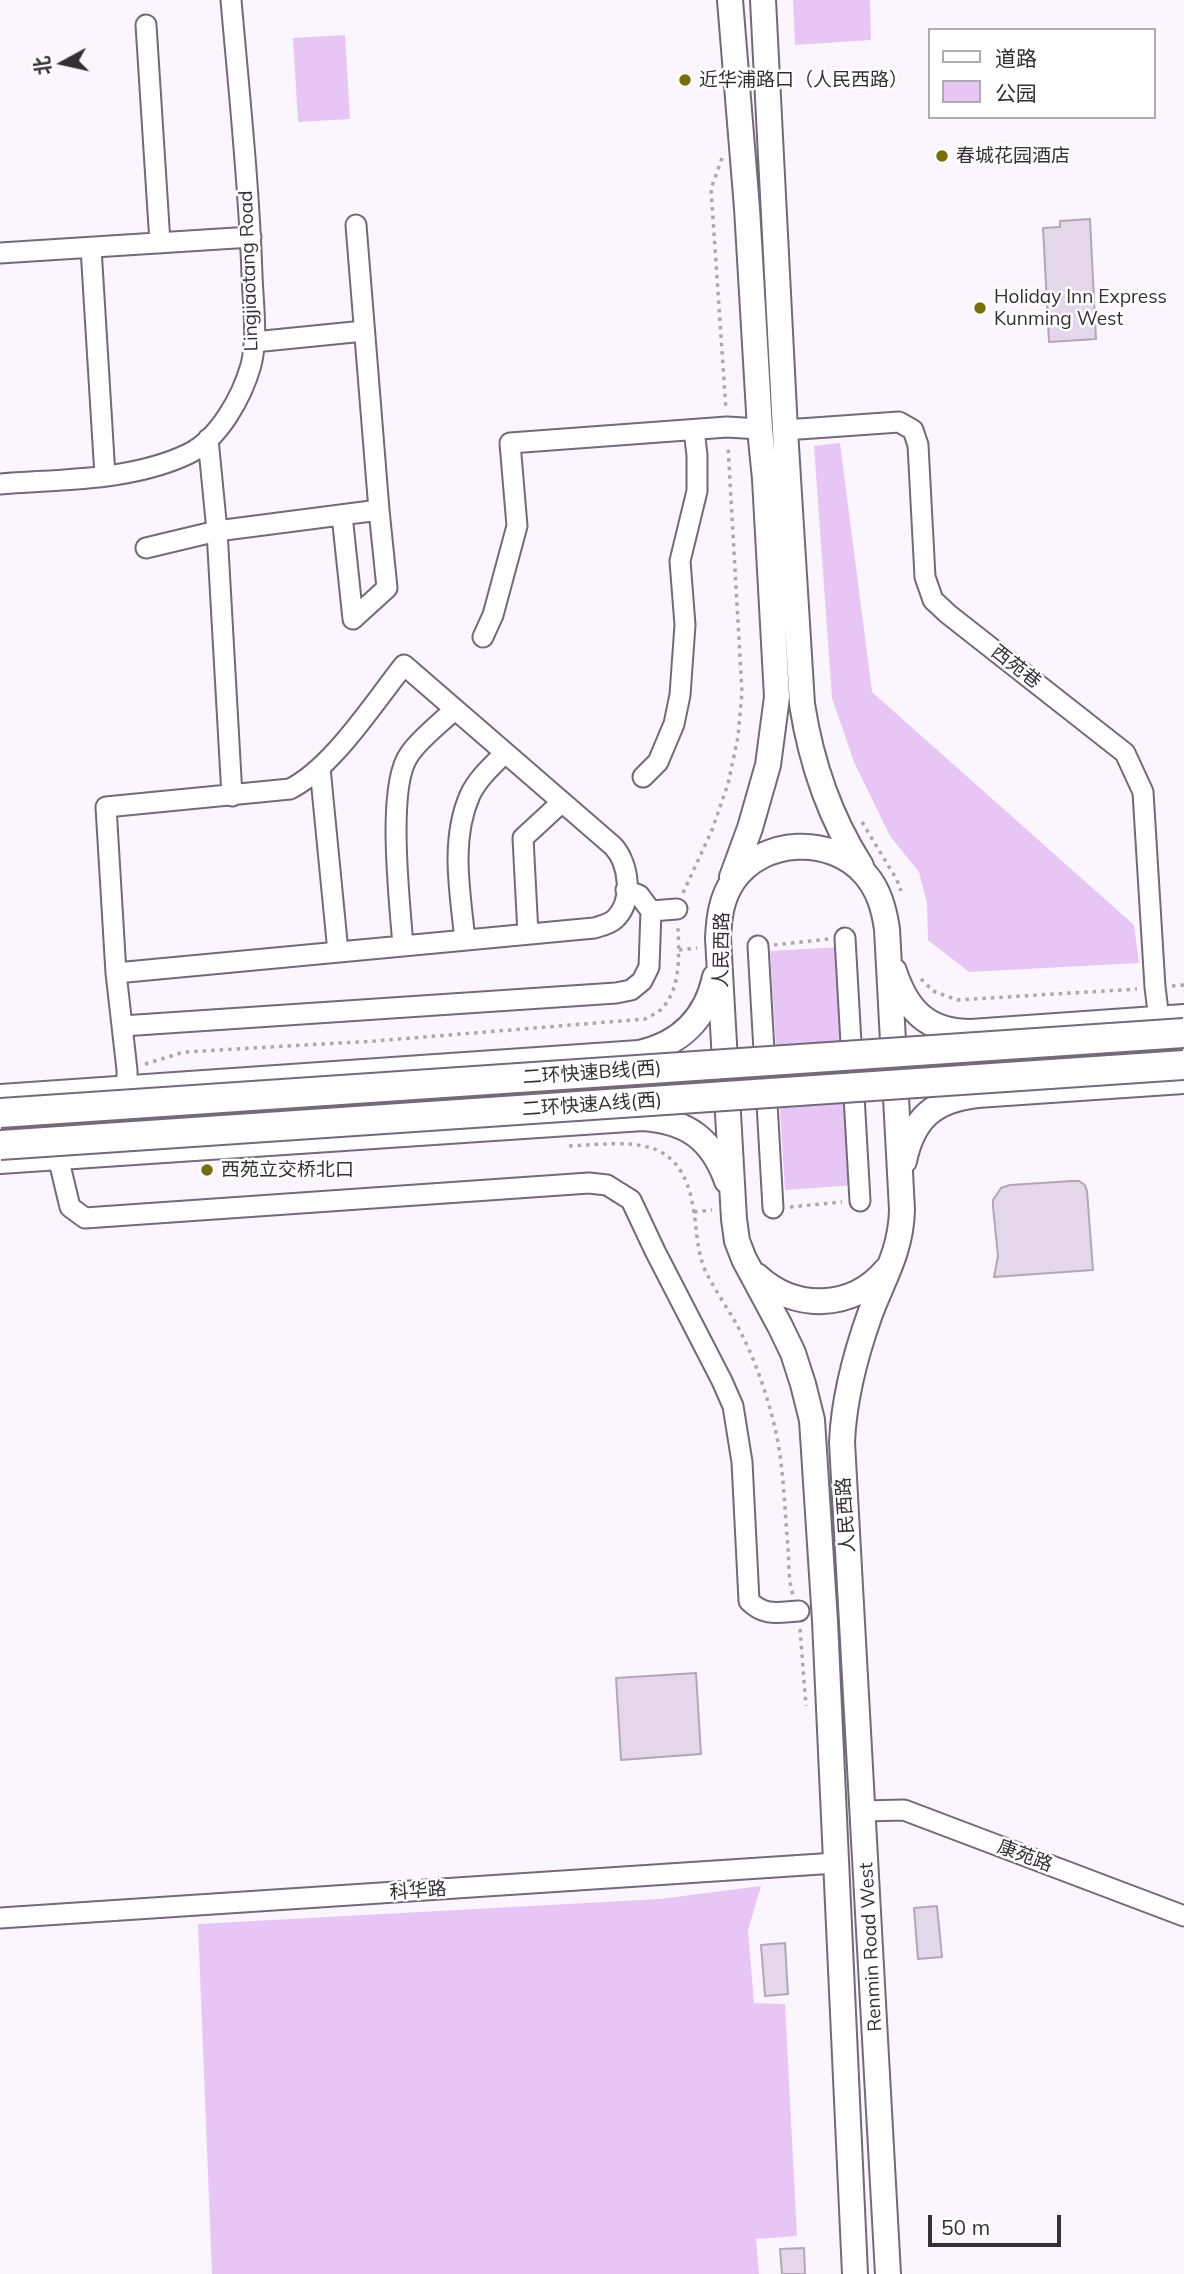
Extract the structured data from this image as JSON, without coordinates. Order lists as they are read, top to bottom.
{
  "streets": {
    "highway": ["二环快速B线(西)", "二环快速A线(西)"],
    "main road": ["人民西路", "Renmin Road West"],
    "street": [
      "Lingjiaotang Road",
      "西苑巷",
      "康苑路",
      "科华路"
    ]
  },
  "crossings": [
    ["人民西路", "康苑路"],
    ["人民西路", "科华路"],
    ["人民西路", "Renmin Road West"],
    ["康苑路", "Renmin Road West"],
    ["科华路", "Renmin Road West"]
  ],
  "places": [
    "近华浦路口（人民西路）",
    "春城花园酒店",
    "Holiday Inn Express Kunming West",
    "西苑立交桥北口"
  ],
  "legend": ["道路", "公园"],
  "scale_bar": "50 m",
  "north": "left"
}
